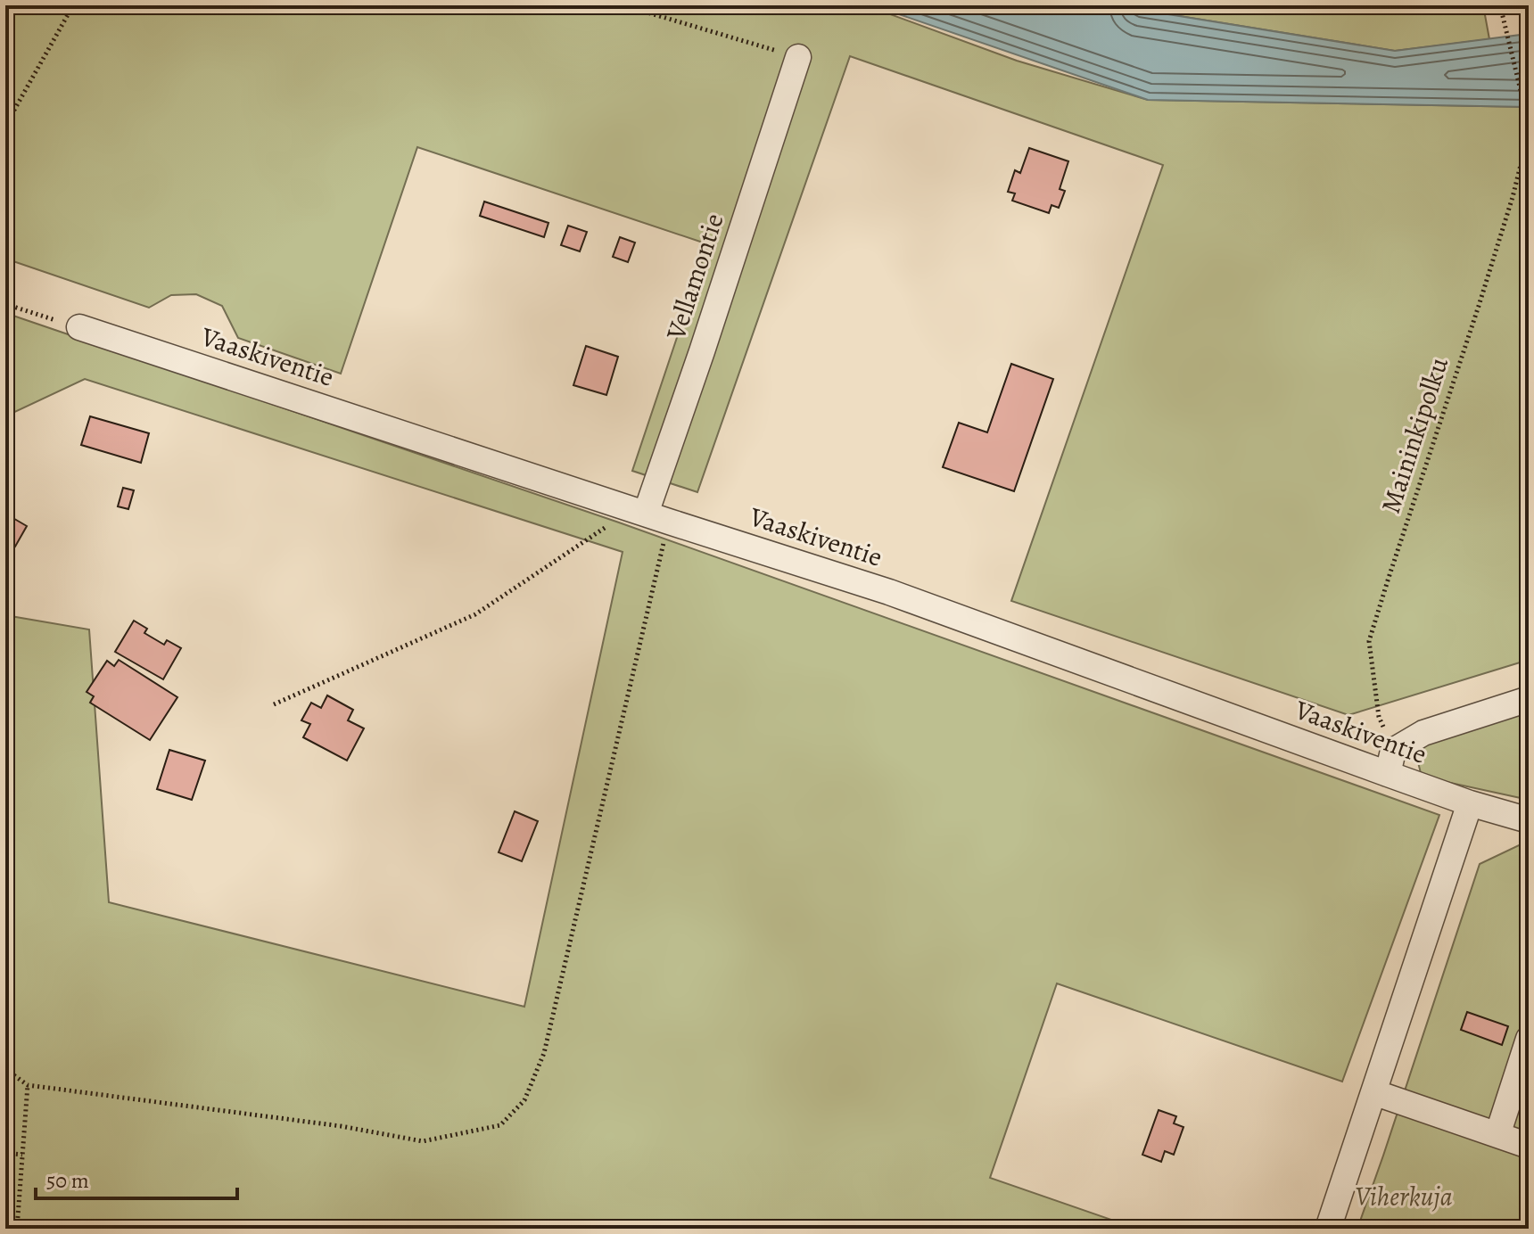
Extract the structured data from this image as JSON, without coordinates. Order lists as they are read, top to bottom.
{
  "streets": {
    "street": ["Vellamontie", "Vaaskiventie"],
    "path": ["Maininkipolku"]
  },
  "crossings": [
    ["Vellamontie", "Vaaskiventie"],
    ["Vaaskiventie", "Maininkipolku"]
  ],
  "parks": ["Viherkuja"],
  "scale_bar": "50 m"
}
